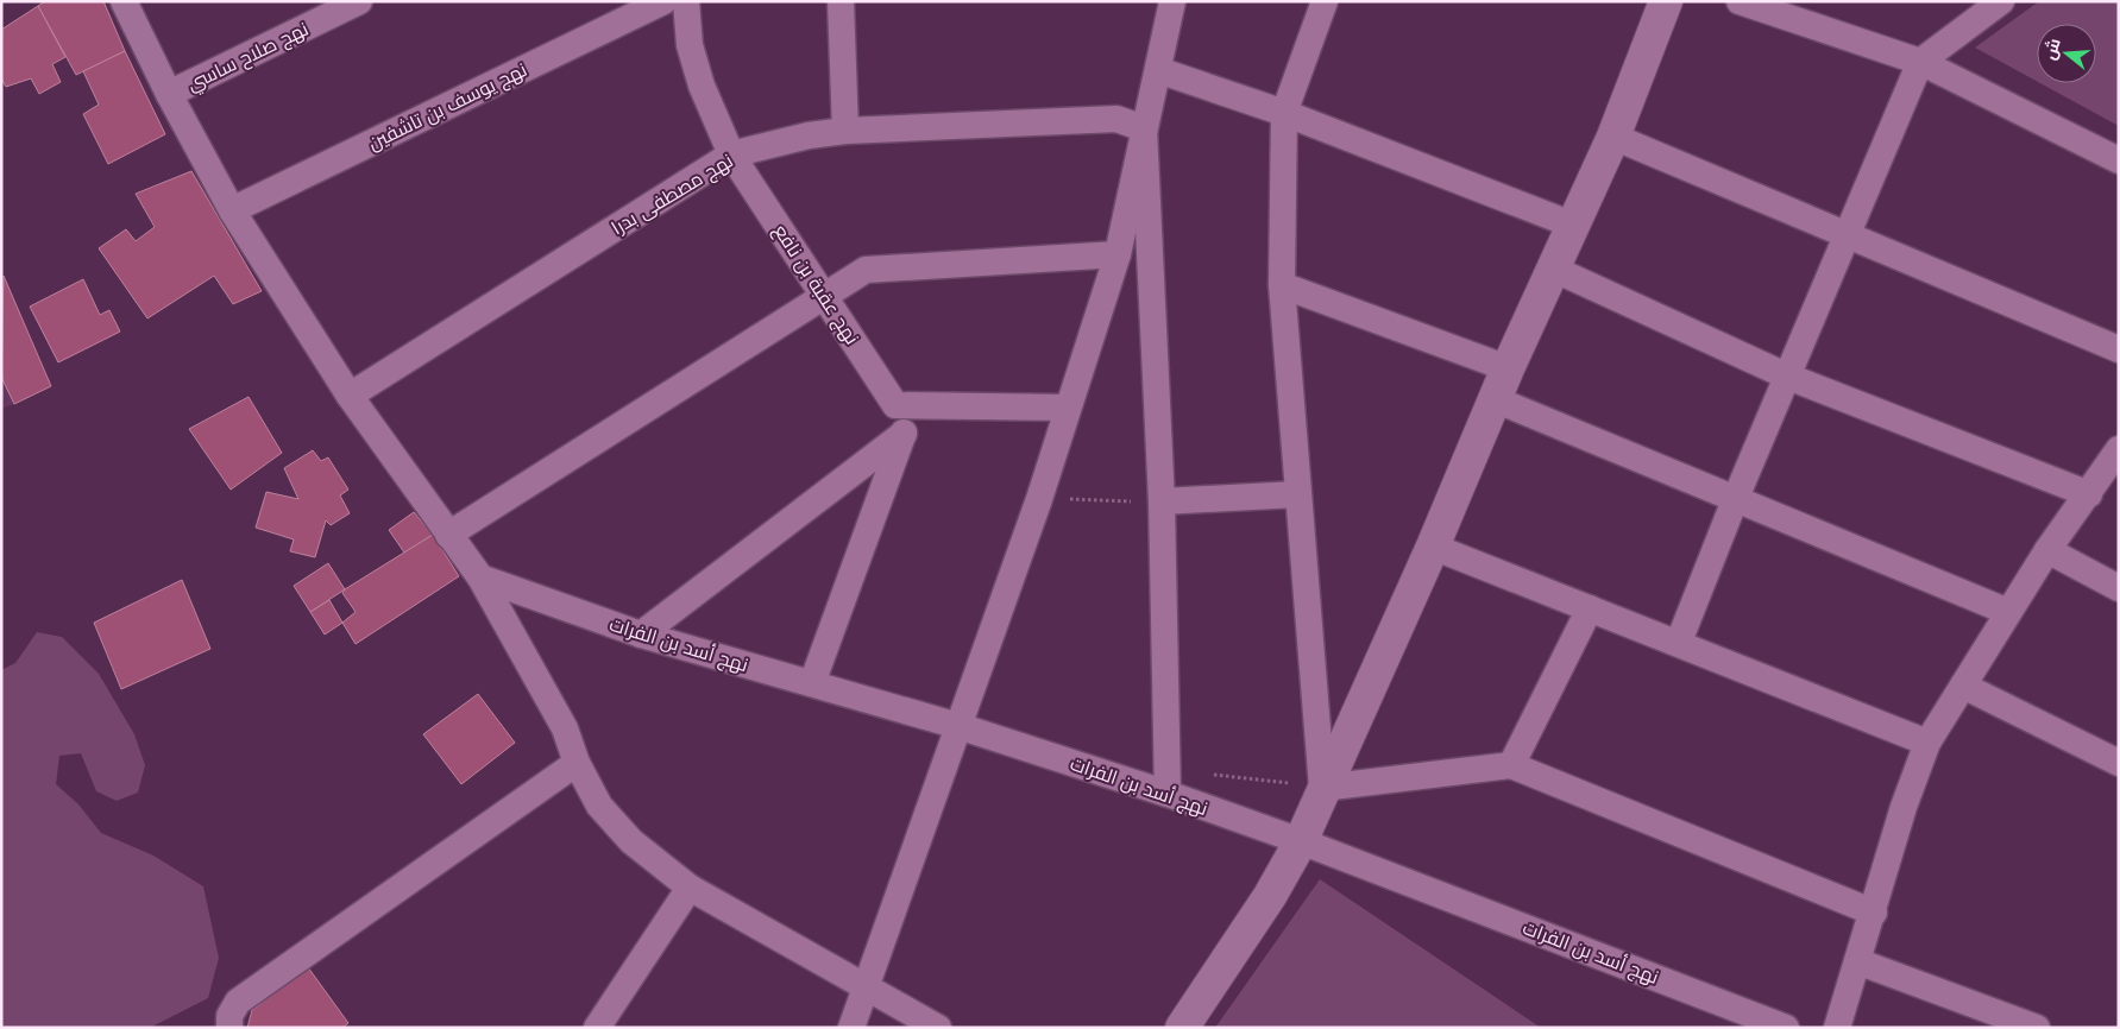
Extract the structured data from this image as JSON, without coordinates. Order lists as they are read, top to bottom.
{
  "streets": {
    "street": [
      "نهج صلاح ساسي",
      "نهج يوسف بن تاشفين",
      "نهج مصطفى بدرا",
      "نهج عقبة بن نافع",
      "نهج أسد بن الفرات"
    ]
  },
  "crossings": [
    ["نهج مصطفى بدرا", "نهج عقبة بن نافع"]
  ],
  "north": "left"
}
